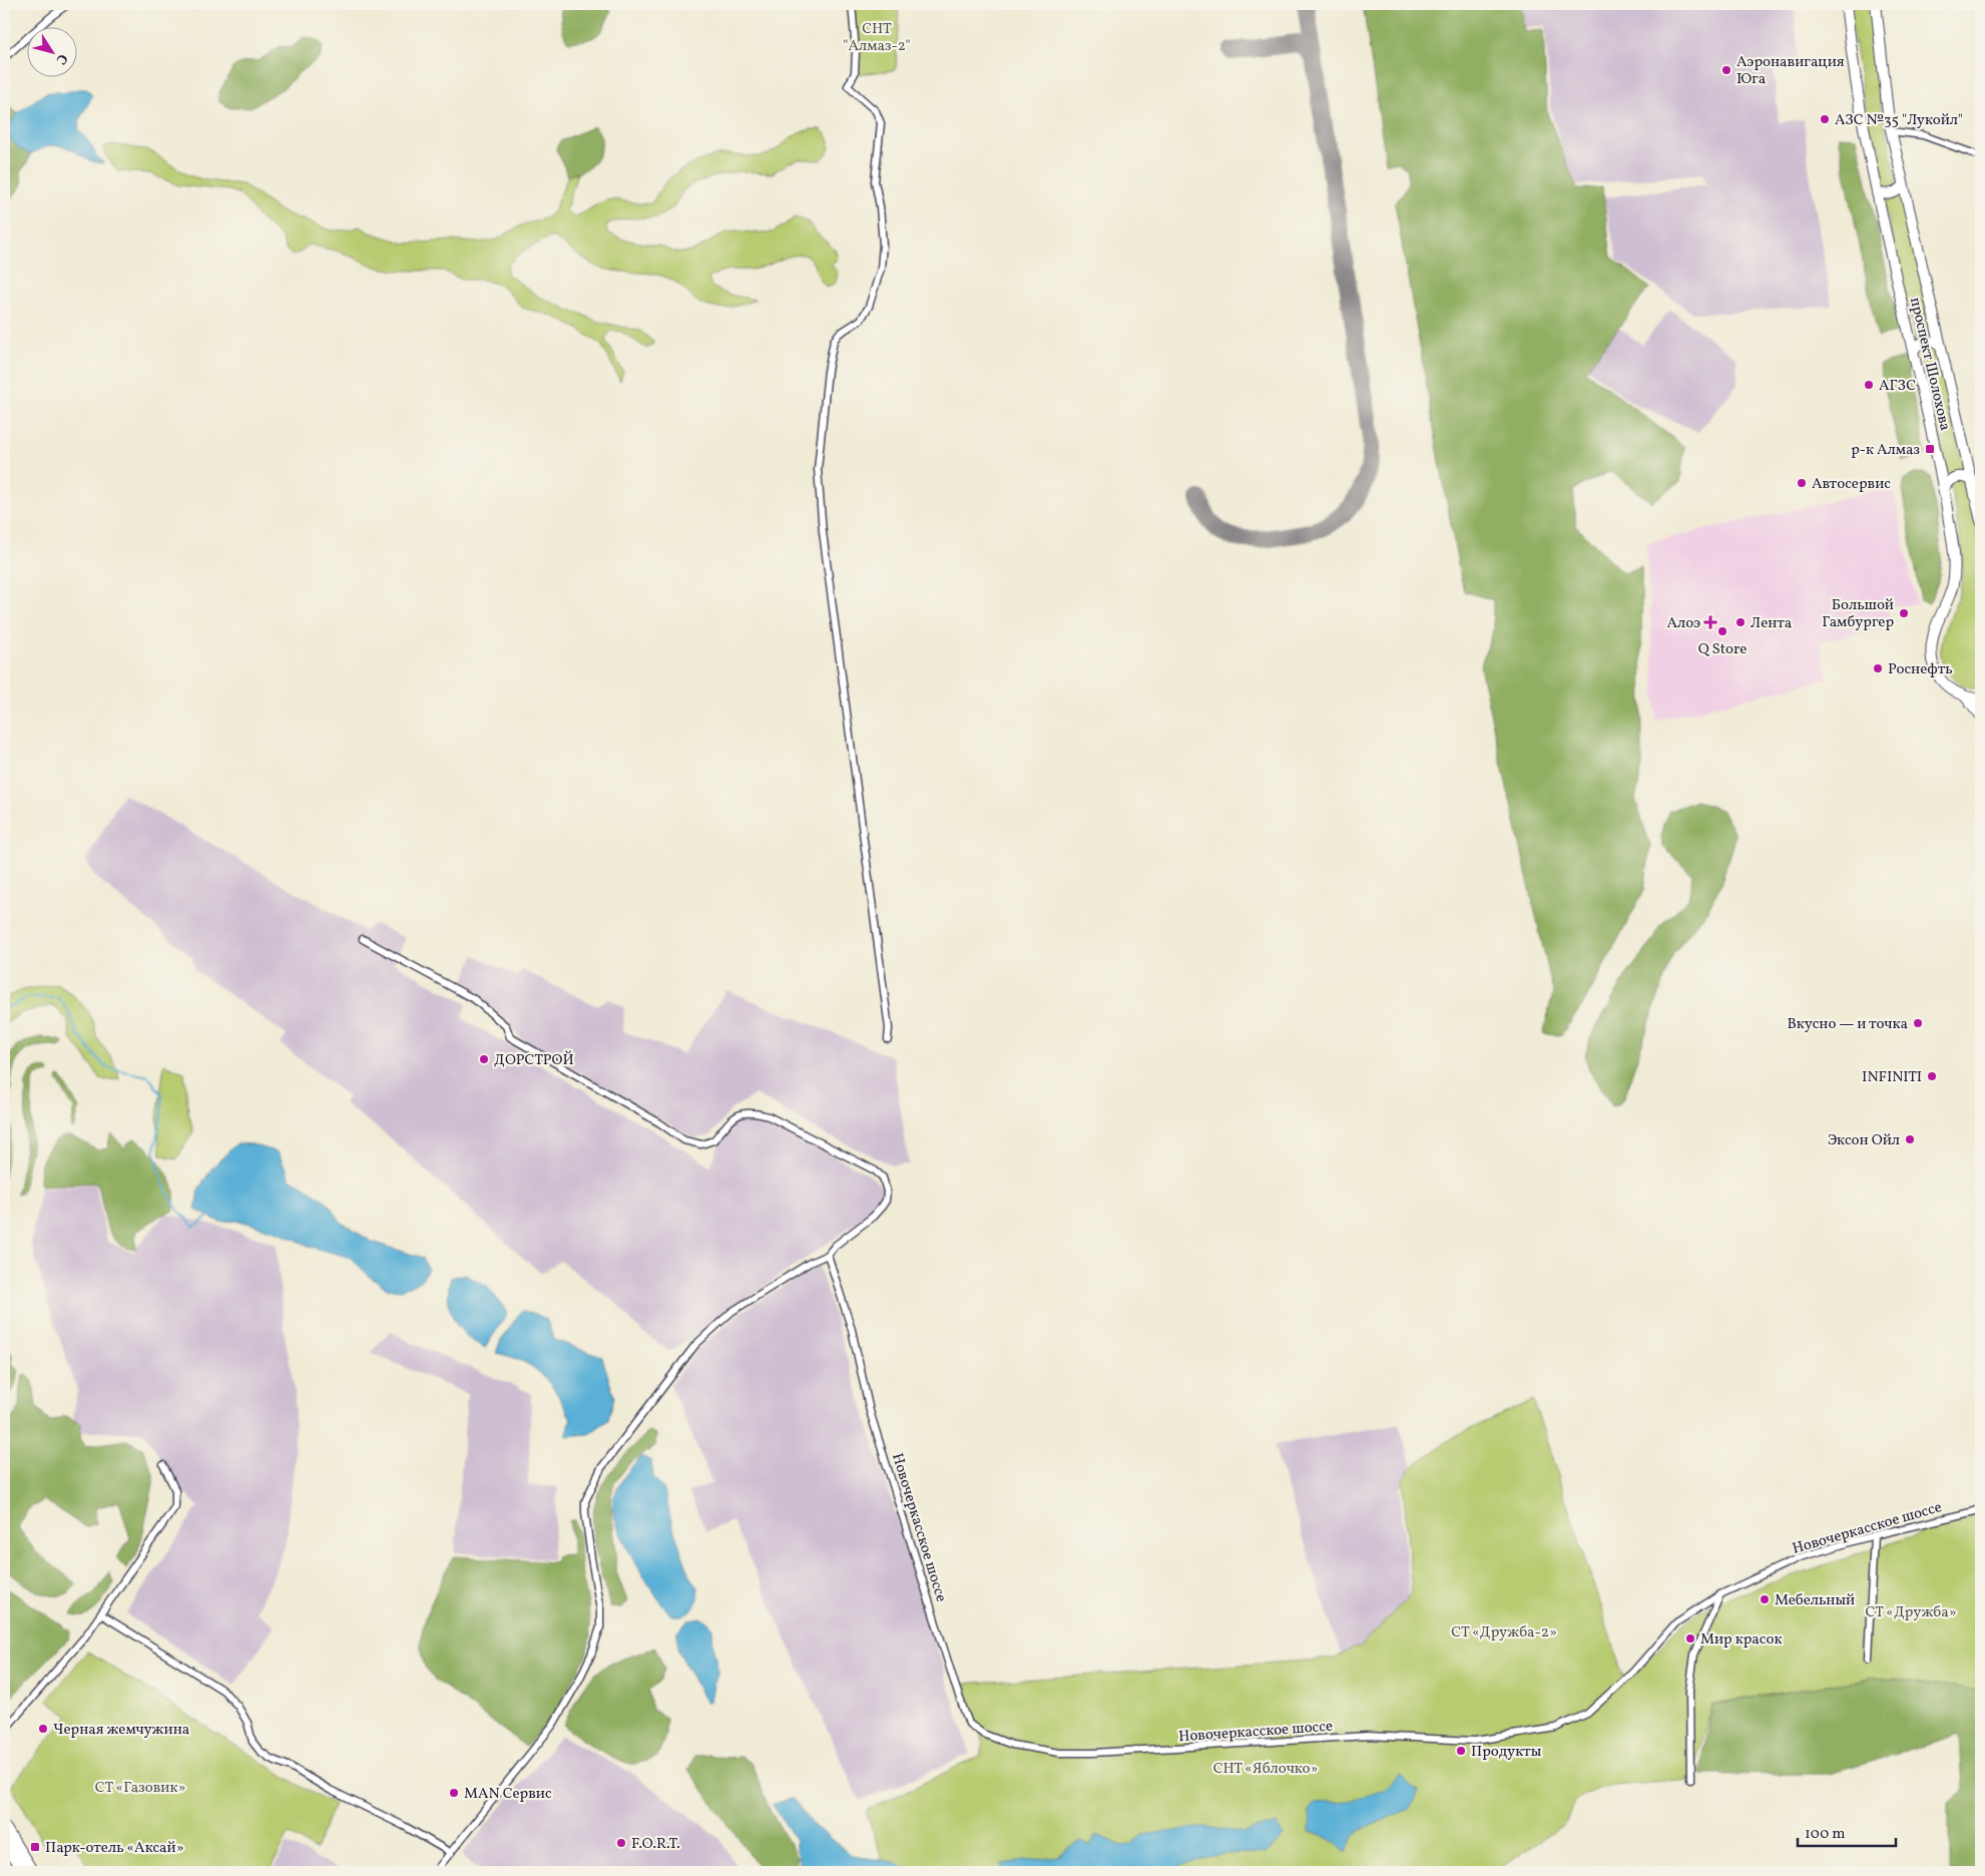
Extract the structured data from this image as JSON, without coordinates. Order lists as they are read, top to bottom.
{
  "streets": {
    "main road": ["проспект Шолохова"],
    "street": ["Новочеркасское шоссе"]
  },
  "parks": [
    "СНТ \"Алмаз-2\"",
    "СТ «Дружба»",
    "СТ «Дружба-2»",
    "СНТ «Яблочко»",
    "СТ «Газовик»"
  ],
  "places": {
    "other": [
      "Аэронавигация Юга",
      "АЗС №35 \"Лукойл\"",
      "АГЗС",
      "Автосервис",
      "Большой Гамбургер",
      "Лента",
      "Q Store",
      "Роснефть",
      "Вкусно — и точка",
      "ДОРСТРОЙ",
      "INFINITI",
      "Эксон Ойл",
      "Мебельный",
      "Мир красок",
      "Черная жемчужина",
      "Продукты",
      "MAN Сервис",
      "F.O.R.T."
    ],
    "transit": ["р-к Алмаз", "Парк-отель «Аксай»"],
    "health": ["Алоэ"]
  },
  "scale_bar": "100 m",
  "north": "bottom right"
}
